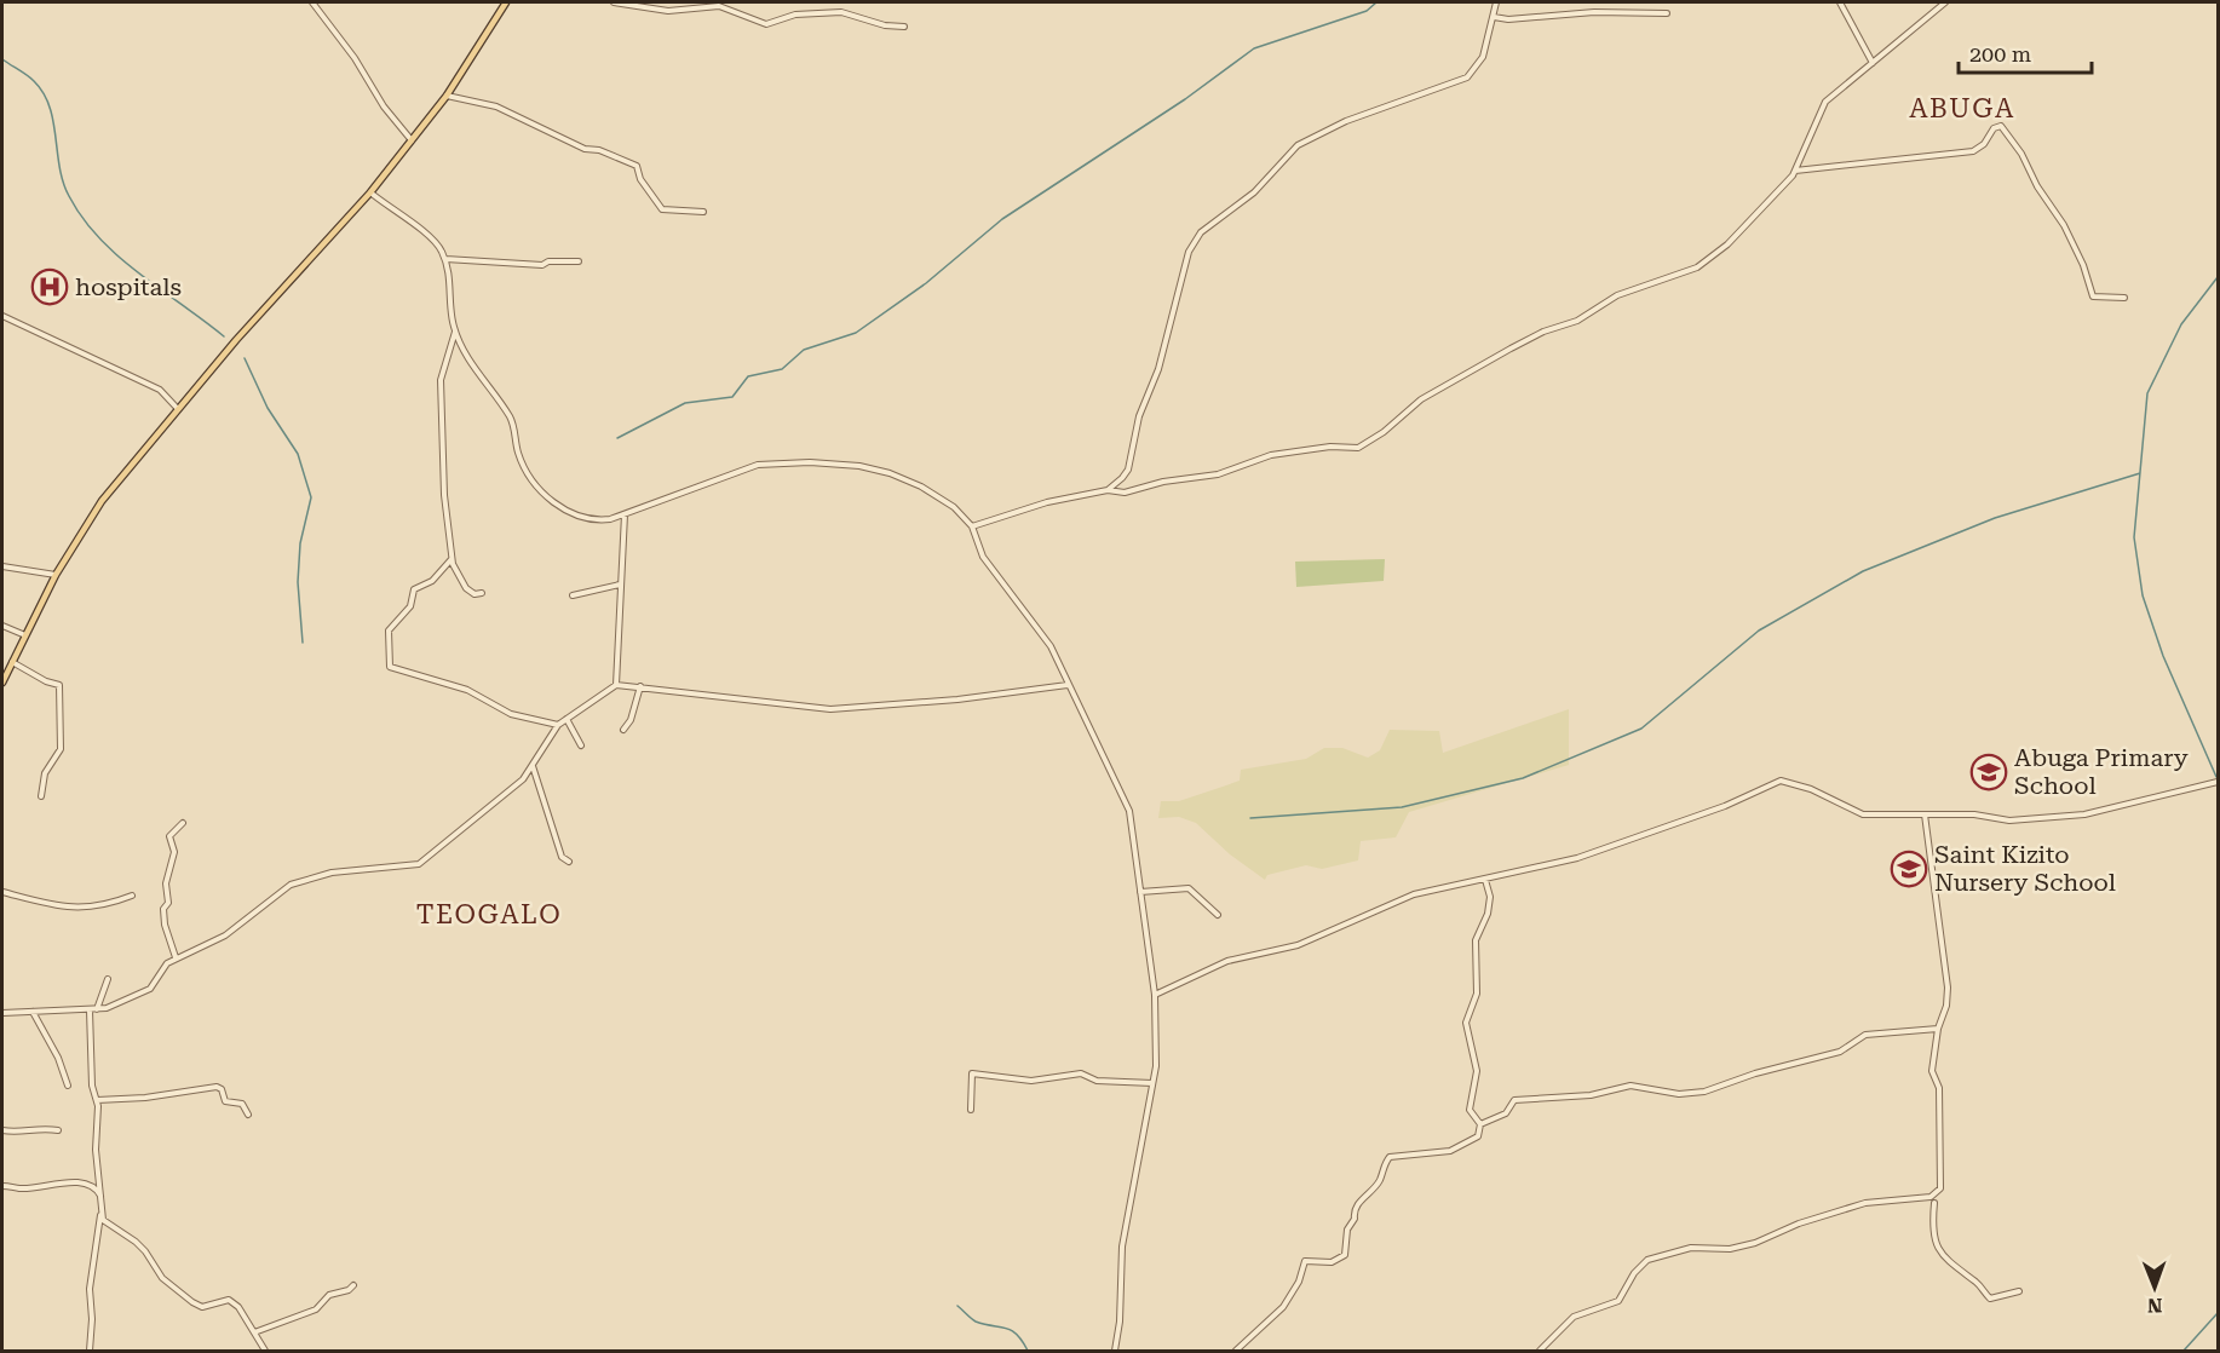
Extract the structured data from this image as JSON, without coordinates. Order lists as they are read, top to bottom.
{
  "districts": ["ABUGA", "TEOGALO"],
  "places": {
    "hospital": ["hospitals"],
    "school or university": ["Abuga Primary School", "Saint Kizito Nursery School"]
  },
  "scale_bar": "200 m",
  "north": "bottom"
}
